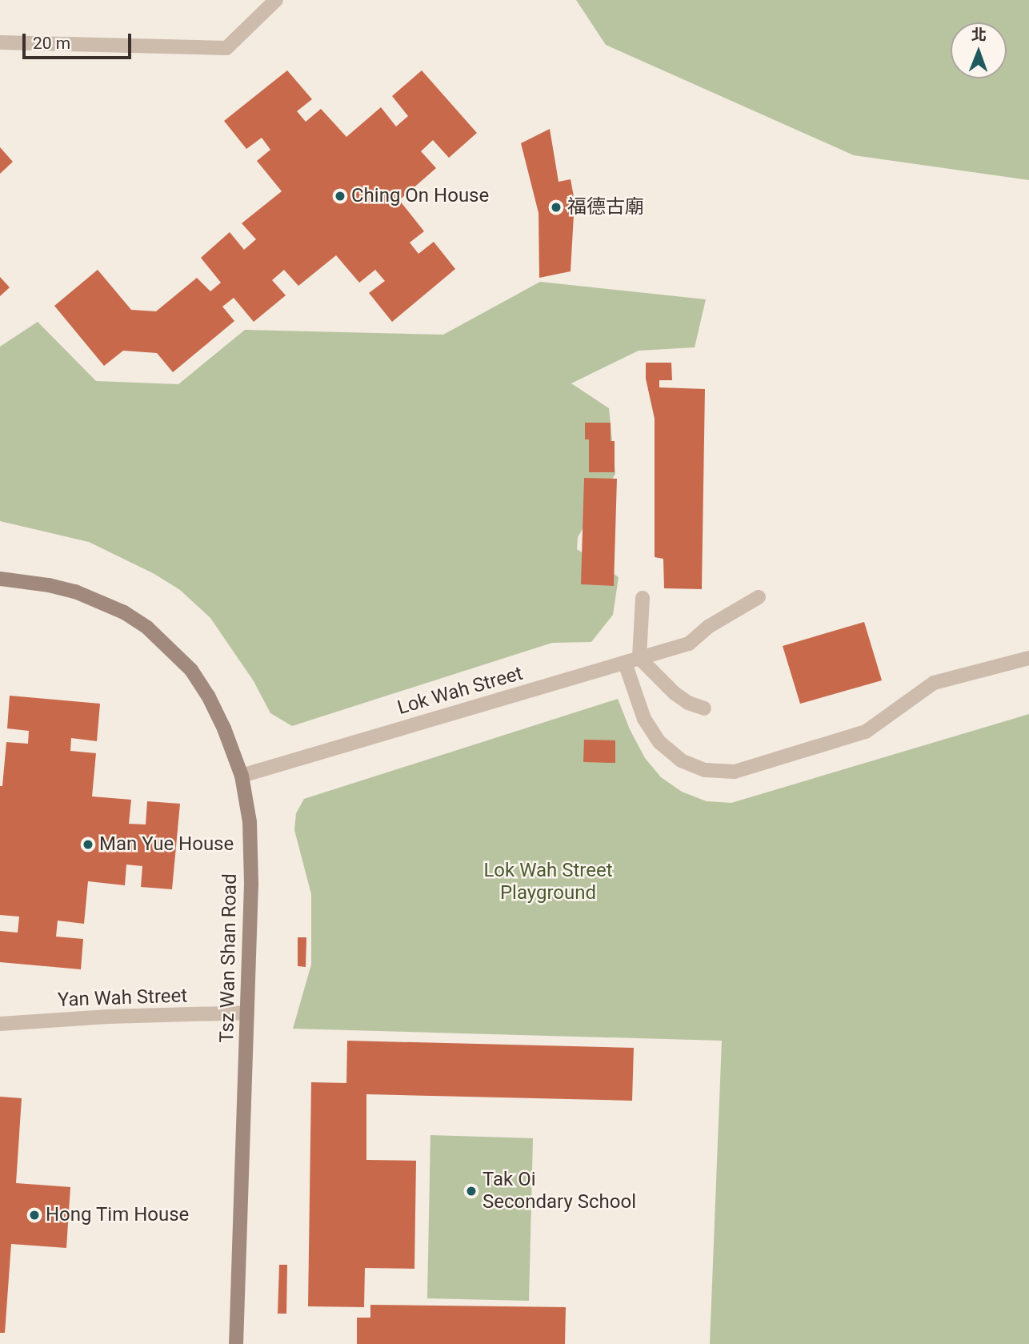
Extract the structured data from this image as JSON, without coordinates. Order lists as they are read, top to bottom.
{
  "streets": {
    "main road": ["Tsz Wan Shan Road"],
    "street": ["Lok Wah Street", "Yan Wah Street"]
  },
  "crossings": [
    ["Lok Wah Street", "Tsz Wan Shan Road"],
    ["Tsz Wan Shan Road", "Yan Wah Street"]
  ],
  "parks": ["Lok Wah Street Playground"],
  "places": [
    "Ching On House",
    "福德古廟",
    "Man Yue House",
    "Tak Oi Secondary School",
    "Hong Tim House"
  ],
  "scale_bar": "20 m",
  "north": "top"
}
